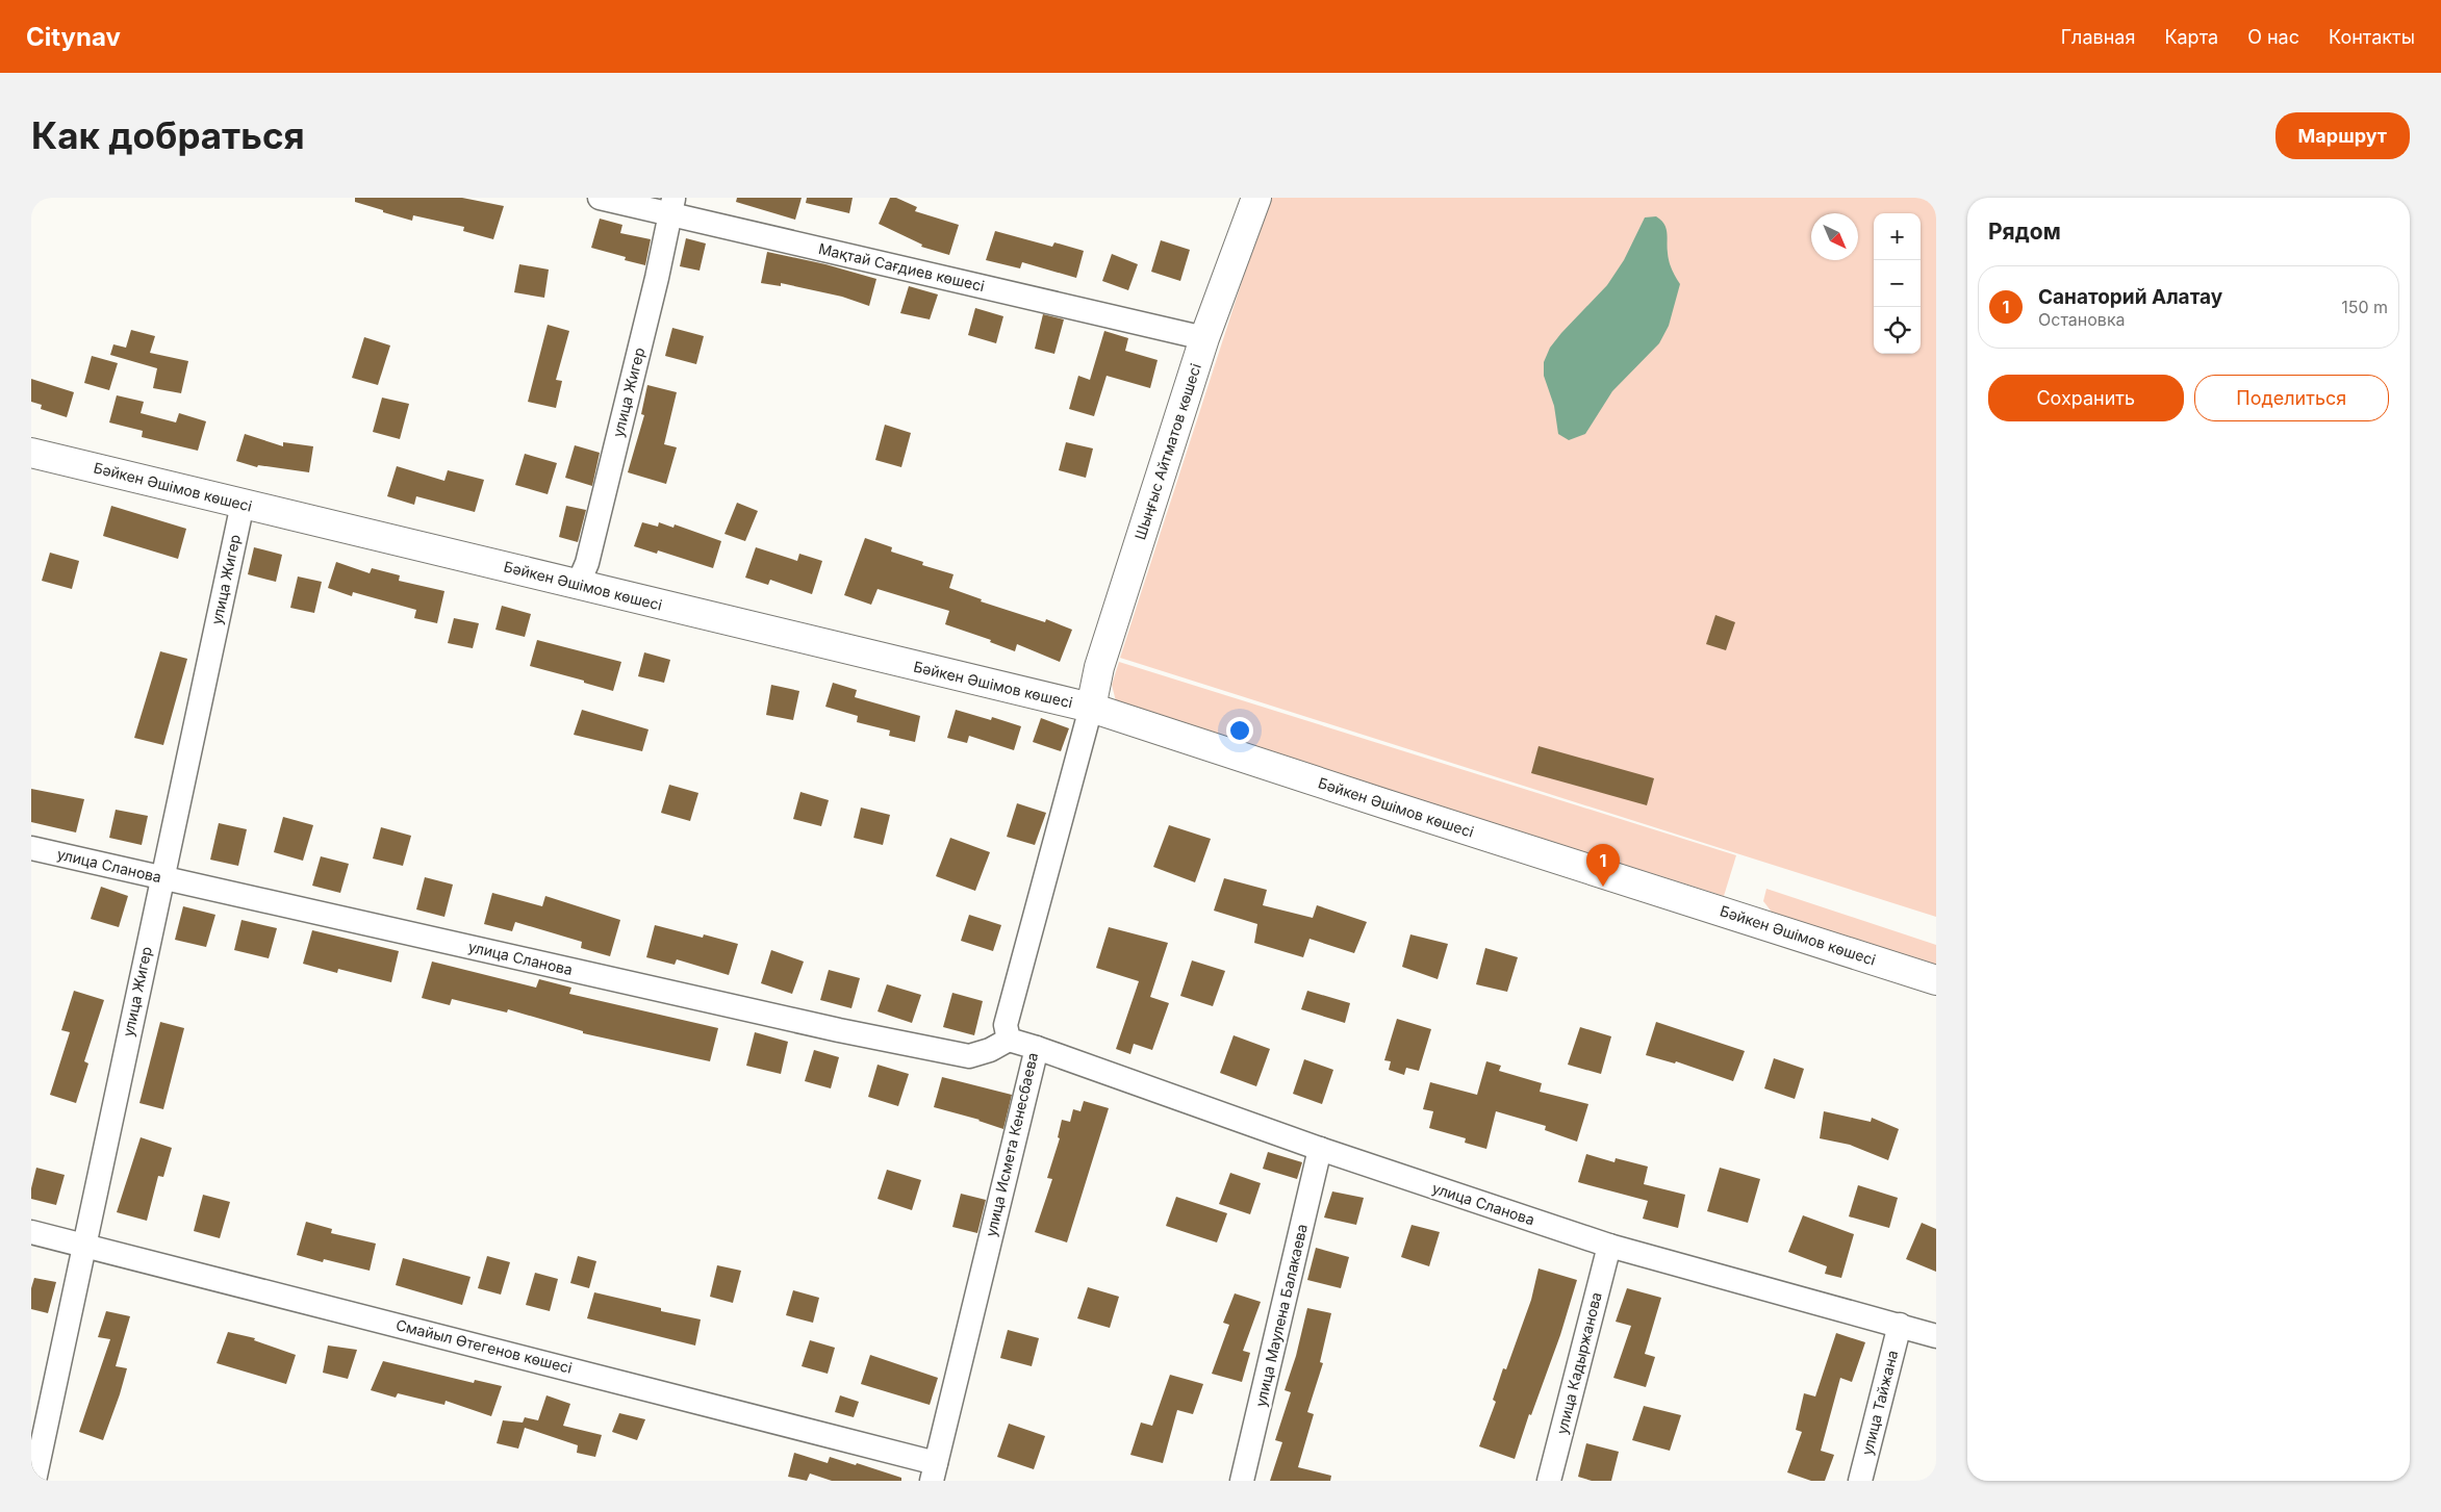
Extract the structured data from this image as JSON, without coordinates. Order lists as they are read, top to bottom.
{
  "streets": {
    "main road": ["Шыңғыс Айтматов көшесі", "Бәйкен Әшімов көшесі"],
    "street": [
      "Мақтай Сағдиев көшесі",
      "улица Жигер",
      "улица Сланова",
      "улица Исмета Кенесбаева",
      "улица Маулена Балакаева",
      "Смайыл Өтегенов көшесі",
      "улица Кадыржанова",
      "улица Тайжана"
    ]
  },
  "crossings": [
    ["Мақтай Сағдиев көшесі", "улица Жигер"],
    ["Мақтай Сағдиев көшесі", "Шыңғыс Айтматов көшесі"],
    ["улица Жигер", "Бәйкен Әшімов көшесі"],
    ["улица Жигер", "улица Сланова"],
    ["улица Жигер", "Смайыл Өтегенов көшесі"],
    ["Шыңғыс Айтматов көшесі", "Бәйкен Әшімов көшесі"],
    ["Шыңғыс Айтматов көшесі", "улица Исмета Кенесбаева"],
    ["Бәйкен Әшімов көшесі", "улица Исмета Кенесбаева"],
    ["улица Сланова", "улица Исмета Кенесбаева"],
    ["улица Сланова", "улица Маулена Балакаева"],
    ["улица Сланова", "улица Кадыржанова"],
    ["улица Сланова", "улица Тайжана"],
    ["улица Исмета Кенесбаева", "Смайыл Өтегенов көшесі"]
  ],
  "north": "bottom right",
  "page": {
    "header": "Citynav",
    "nav": [
      "Главная",
      "Карта",
      "О нас",
      "Контакты"
    ],
    "buttons": [
      "Маршрут",
      ["Сохранить", "Поделиться"]
    ],
    "title": "Как добраться",
    "heading": "Рядом",
    "map_buttons": ["+", "−"],
    "list": [
      {
        "mark": "1",
        "name": "Санаторий Алатау",
        "note": "Остановка",
        "value": "150 m"
      }
    ],
    "pins": "1"
  }
}
